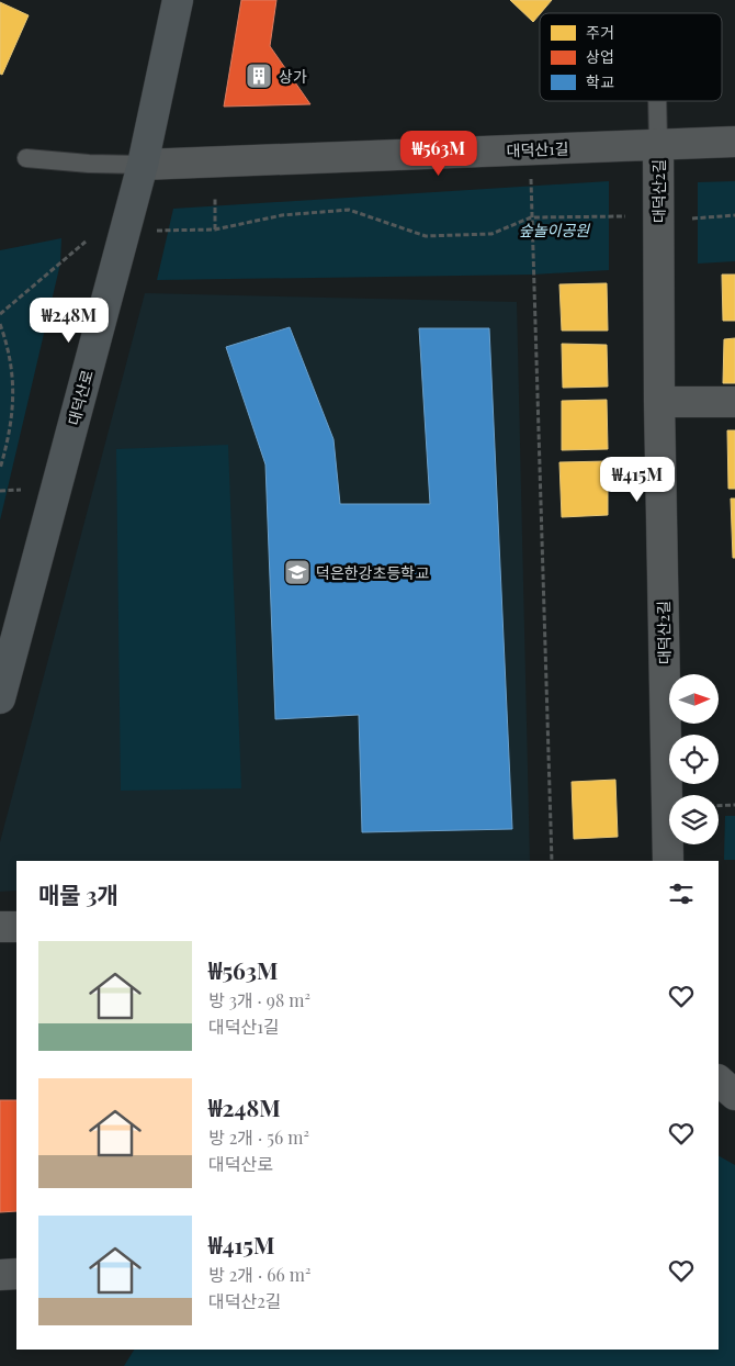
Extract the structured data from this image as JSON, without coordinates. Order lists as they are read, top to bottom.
{
  "streets": {
    "street": ["대덕산1길", "대덕산2길", "대덕산로"]
  },
  "crossings": [
    ["대덕산1길", "대덕산2길"],
    ["대덕산1길", "대덕산로"]
  ],
  "parks": ["숲놀이공원"],
  "places": {
    "building": ["상가"],
    "school or university": ["덕은한강초등학교"]
  },
  "legend": ["주거", "상업", "학교"],
  "north": "right",
  "page": {
    "price": ["₩563M", "₩248M", "₩415M"],
    "heading": "매물 3개",
    "list": [
      {
        "name": "₩563M",
        "note": "방 3개 · 98 m² · 대덕산1길"
      },
      {
        "name": "₩248M",
        "note": "방 2개 · 56 m² · 대덕산로"
      },
      {
        "name": "₩415M",
        "note": "방 2개 · 66 m² · 대덕산2길"
      }
    ]
  }
}
